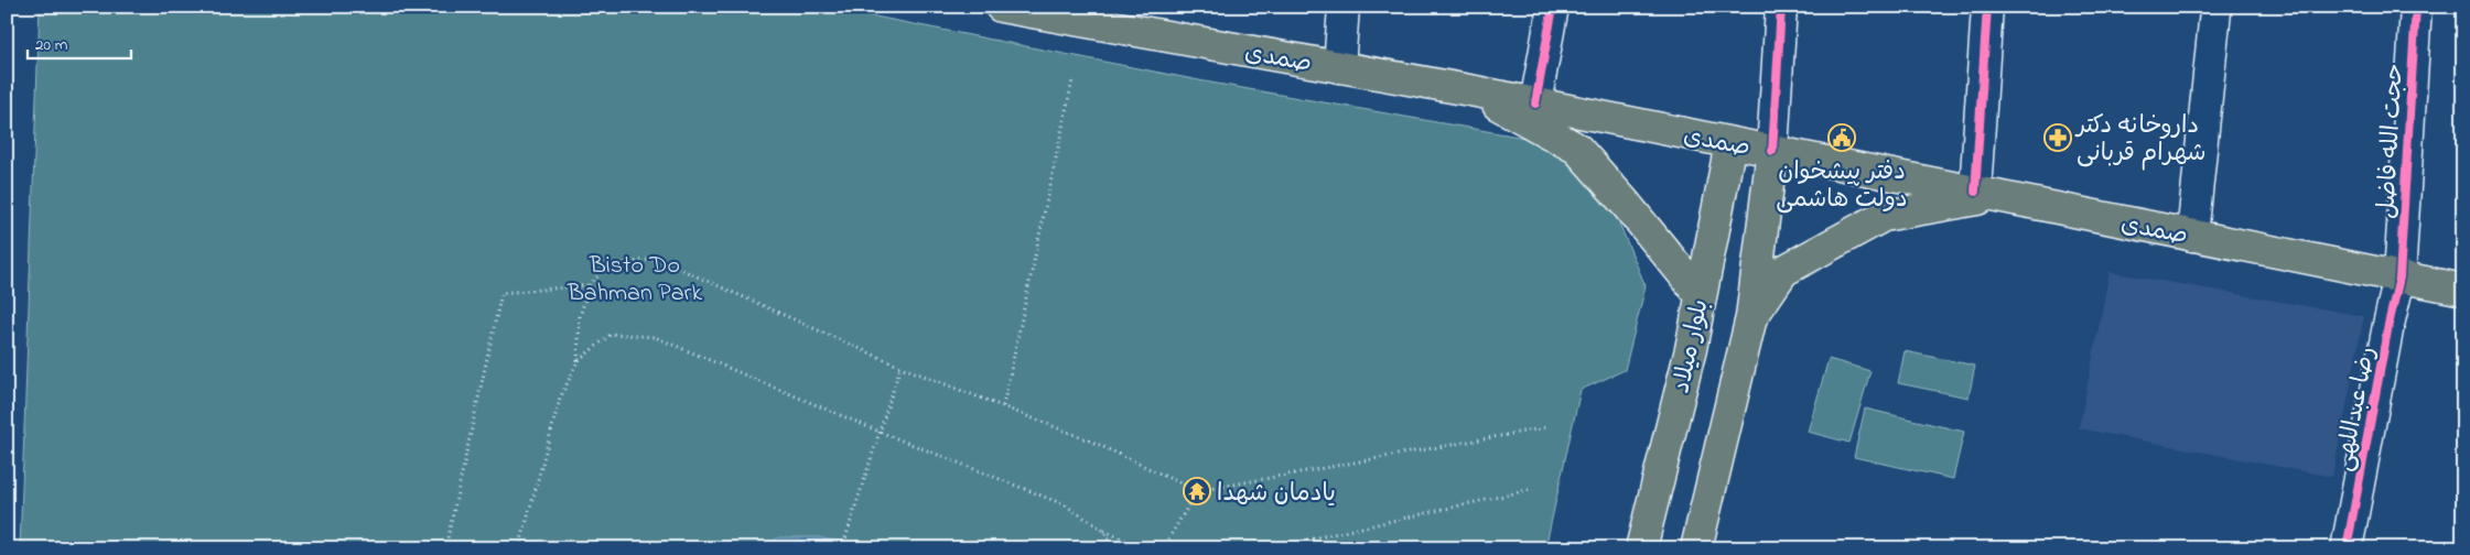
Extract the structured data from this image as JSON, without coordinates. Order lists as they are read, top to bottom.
{
  "streets": {
    "main road": ["صمدی", "بلوار میلاد"],
    "street": ["حجت الله فاضل", "رضا عبداللهی"]
  },
  "crossings": [
    ["صمدی", "حجت الله فاضل"],
    ["صمدی", "بلوار میلاد"],
    ["صمدی", "رضا عبداللهی"],
    ["حجت الله فاضل", "رضا عبداللهی"]
  ],
  "parks": ["Bisto Do Bahman Park"],
  "places": {
    "public building": ["دفتر پیشخوان دولت هاشمی"],
    "pharmacy": ["داروخانه دکتر شهرام قربانی"],
    "temple": ["یادمان شهدا"]
  },
  "scale_bar": "20 m"
}
